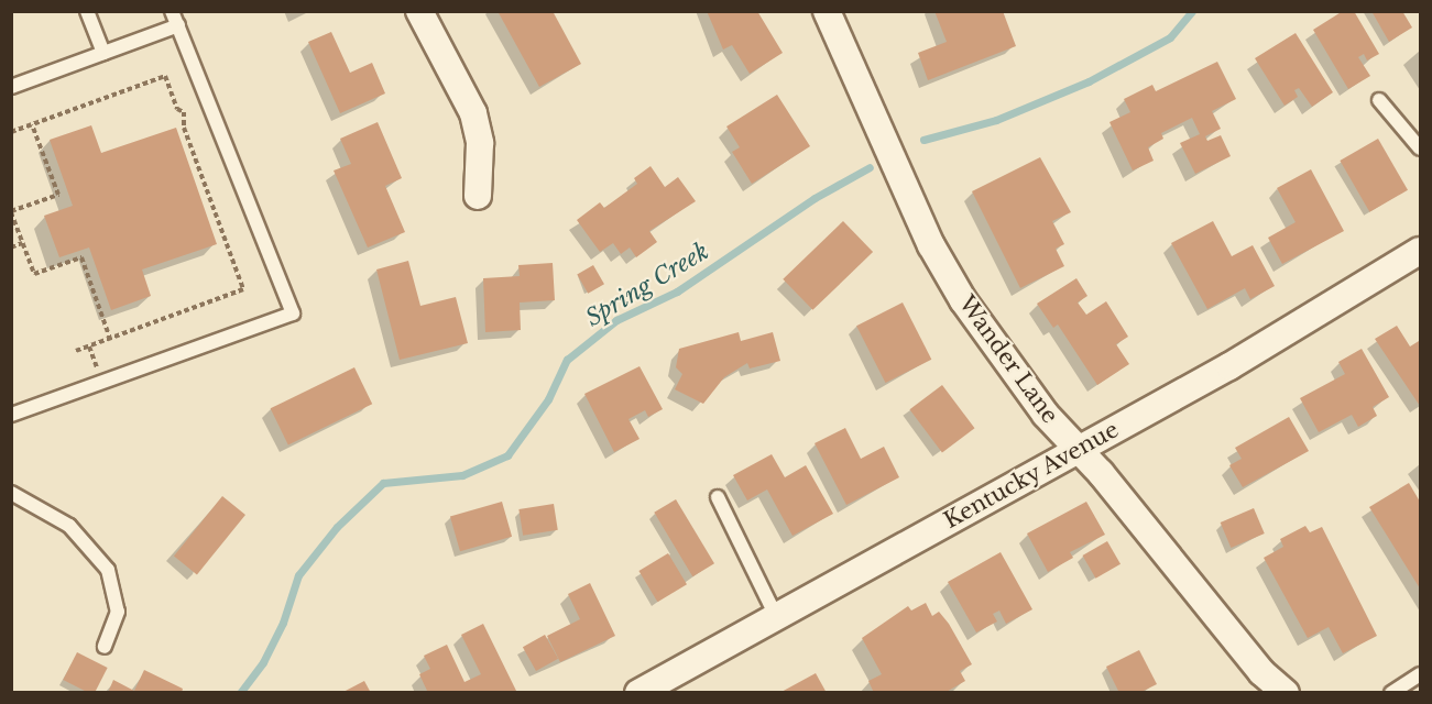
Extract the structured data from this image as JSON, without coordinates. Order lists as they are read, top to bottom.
{
  "streets": {
    "street": ["Wander Lane", "Kentucky Avenue"]
  },
  "crossings": [
    ["Wander Lane", "Kentucky Avenue"]
  ],
  "water": ["Spring Creek"]
}
